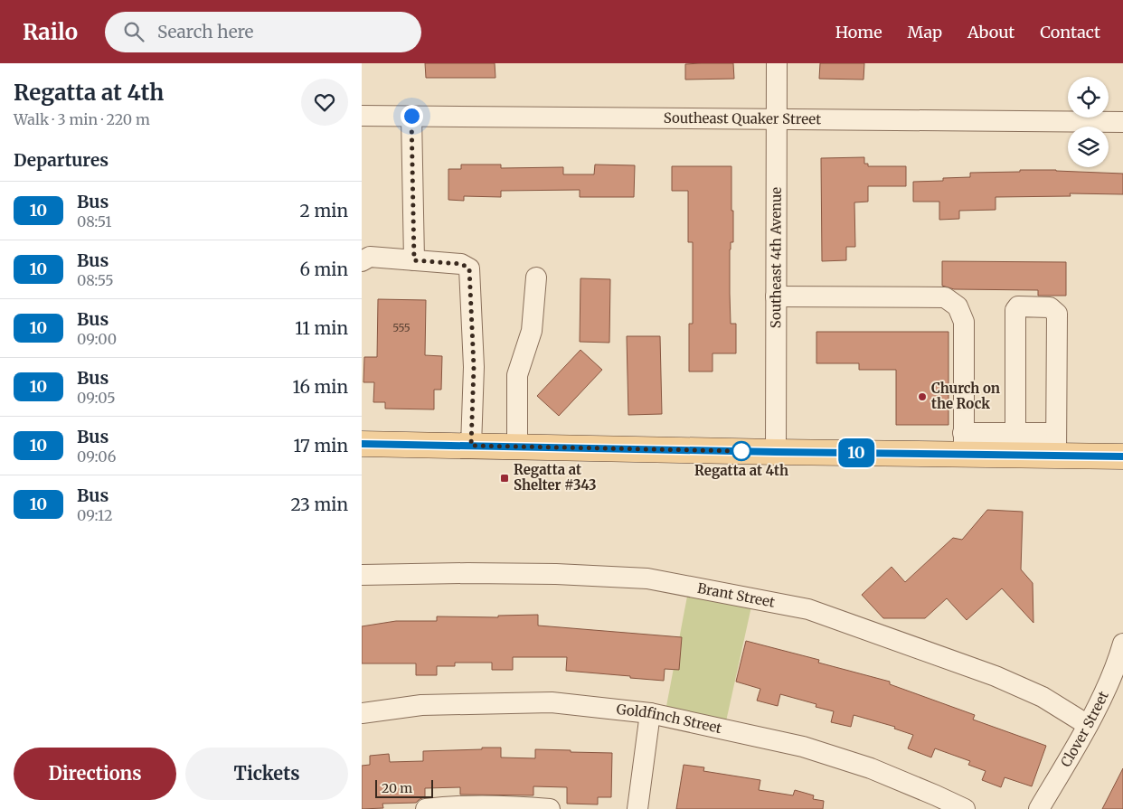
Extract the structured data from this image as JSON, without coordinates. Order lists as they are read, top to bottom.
{
  "streets": {
    "street": [
      "Southeast Quaker Street",
      "Southeast 4th Avenue",
      "Brant Street",
      "Goldfinch Street",
      "Clover Street"
    ]
  },
  "crossings": [
    ["Southeast Quaker Street", "Southeast 4th Avenue"],
    ["Brant Street", "Clover Street"]
  ],
  "places": {
    "other": ["Church on the Rock", "Regatta at 4th"],
    "transit": ["Regatta at Shelter #343"]
  },
  "lines": ["bus line 10"],
  "house_numbers": ["555"],
  "scale_bar": "20 m",
  "page": {
    "header": "Railo",
    "search": "Search here",
    "nav": [
      "Home",
      "Map",
      "About",
      "Contact"
    ],
    "heading": [
      ["Regatta at 4th", "Walk · 3 min · 220 m"],
      "Departures"
    ],
    "on_map": "10",
    "list": [
      {
        "mark": "10",
        "name": "Bus",
        "note": "08:51",
        "value": "2 min"
      },
      {
        "mark": "10",
        "name": "Bus",
        "note": "08:55",
        "value": "6 min"
      },
      {
        "mark": "10",
        "name": "Bus",
        "note": "09:00",
        "value": "11 min"
      },
      {
        "mark": "10",
        "name": "Bus",
        "note": "09:05",
        "value": "16 min"
      },
      {
        "mark": "10",
        "name": "Bus",
        "note": "09:06",
        "value": "17 min"
      },
      {
        "mark": "10",
        "name": "Bus",
        "note": "09:12",
        "value": "23 min"
      }
    ],
    "buttons": ["Directions", "Tickets"],
    "scale": "20 m"
  }
}
